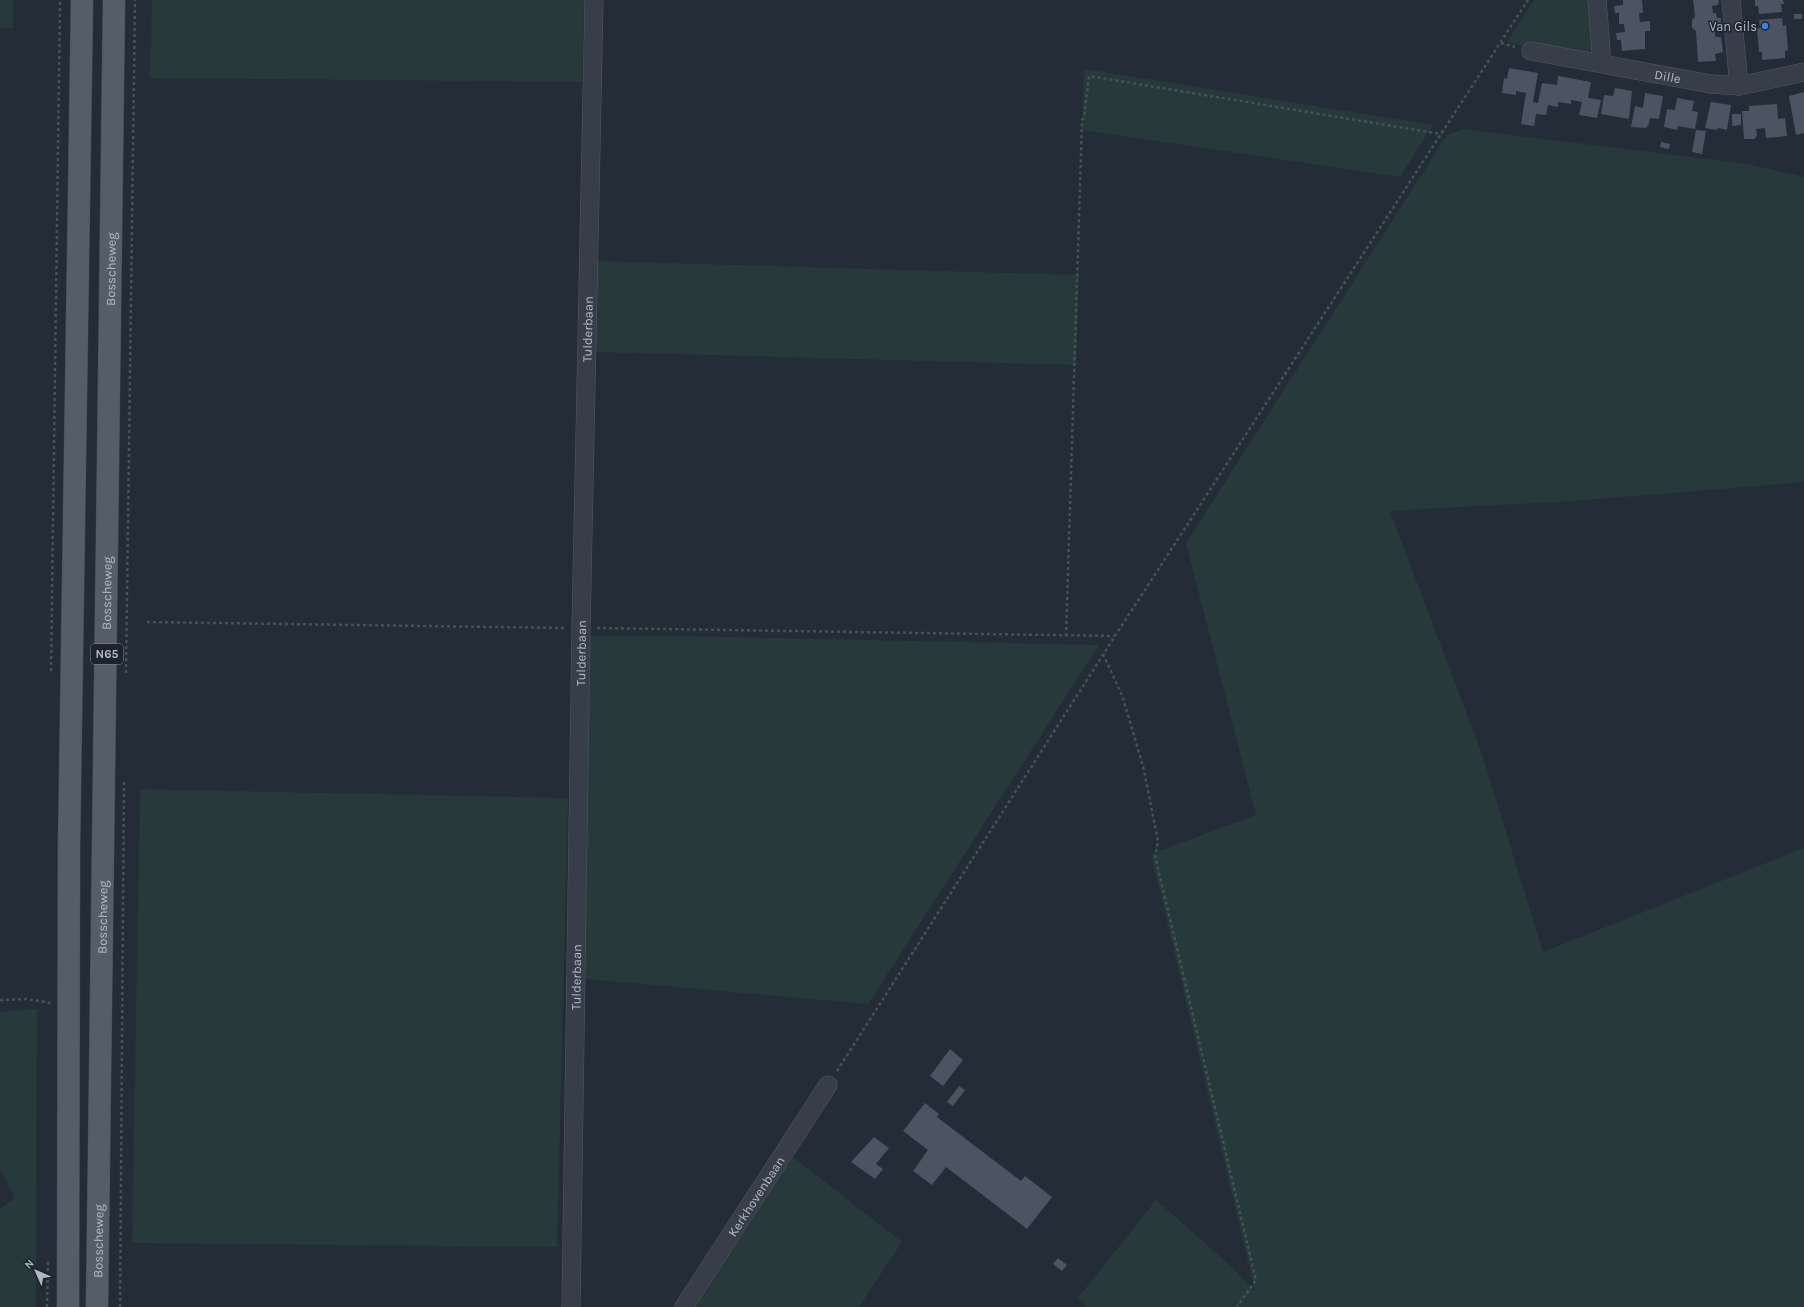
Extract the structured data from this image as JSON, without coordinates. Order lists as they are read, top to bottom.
{
  "streets": {
    "main road": ["Bosscheweg", "N65"],
    "street": ["Dille", "Tulderbaan", "Kerkhovenbaan"]
  },
  "places": ["Van Gils"],
  "north": "top left"
}
